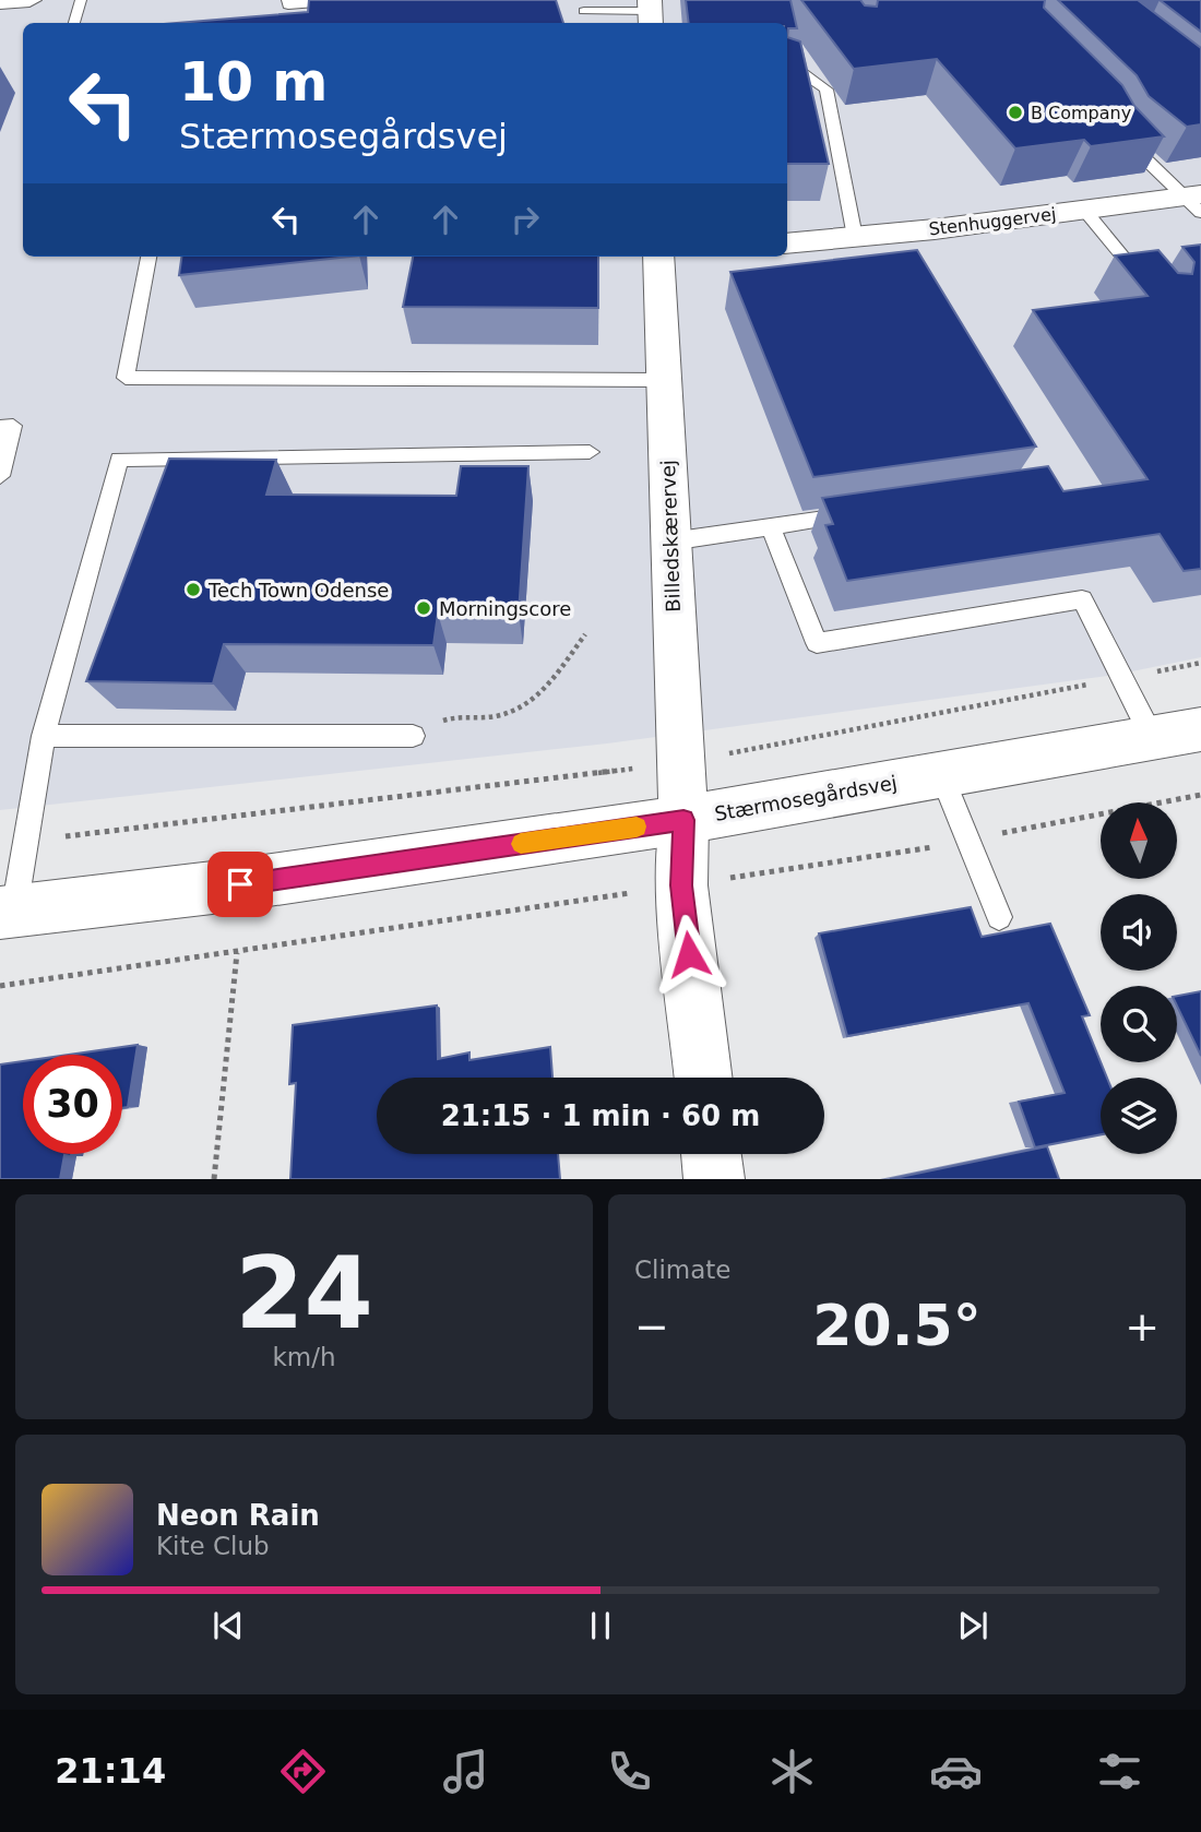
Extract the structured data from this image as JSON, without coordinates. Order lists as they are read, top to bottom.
{
  "streets": {
    "street": ["Stenhuggervej", "Billedskærervej", "Stærmosegårdsvej"]
  },
  "crossings": [
    ["Billedskærervej", "Stærmosegårdsvej"]
  ],
  "places": ["B Company", "Tech Town Odense", "Morningscore"],
  "north": "top",
  "page": {
    "turn": ["10 m", "Stærmosegårdsvej"],
    "limit": "30",
    "trip": "21:15 · 1 min · 60 m",
    "tile": [
      ["24", "km/h"],
      "Climate"
    ],
    "heat": ["−", "20.5°", "+"],
    "song": ["Neon Rain", "Kite Club"],
    "tabs": "21:14"
  }
}
